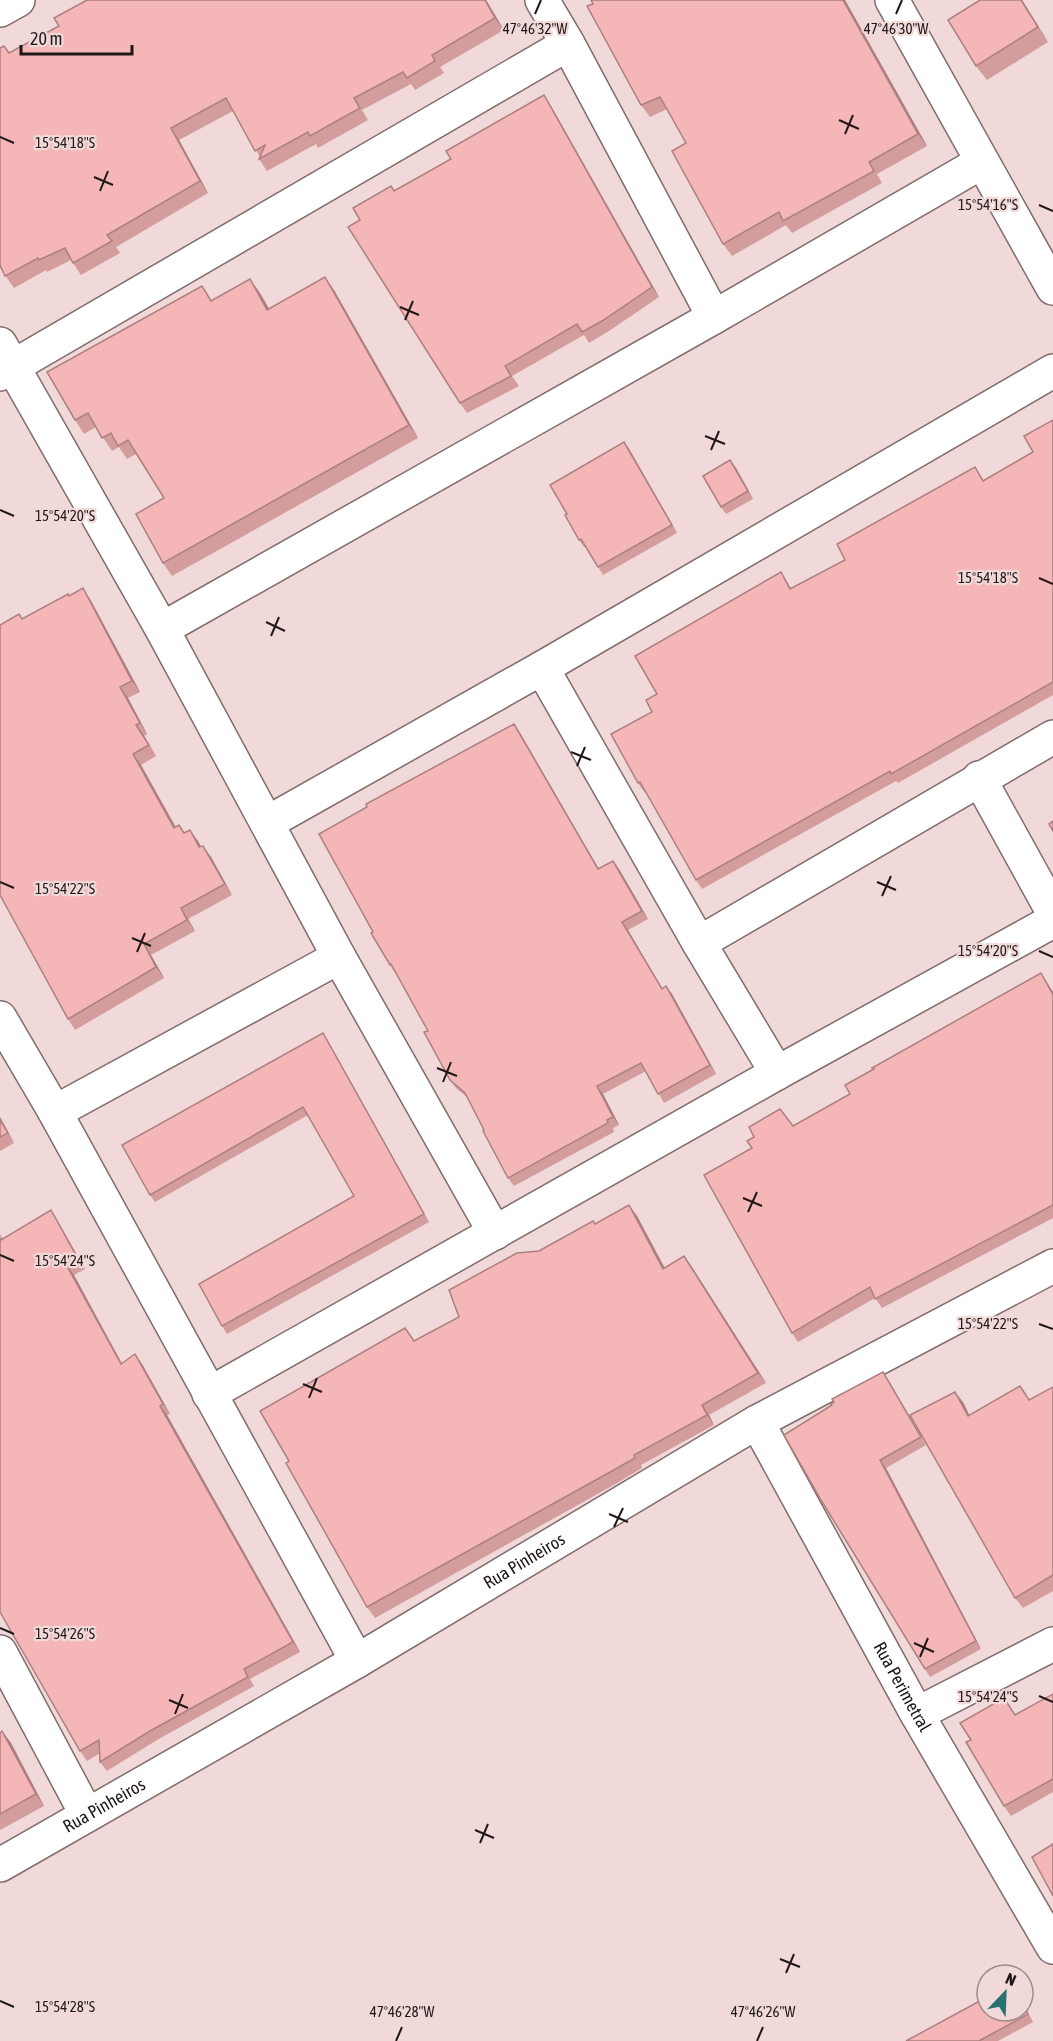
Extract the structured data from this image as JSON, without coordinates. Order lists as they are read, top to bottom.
{
  "streets": {
    "street": ["Rua Pinheiros", "Rua Perimetral"]
  },
  "crossings": [
    ["Rua Pinheiros", "Rua Perimetral"]
  ],
  "scale_bar": "20 m",
  "north": "top right",
  "coordinates": [
    "47°46'32\"W",
    "47°46'30\"W",
    "15°54'18\"S",
    "15°54'16\"S",
    "15°54'20\"S",
    "15°54'22\"S",
    "15°54'24\"S",
    "15°54'26\"S",
    "15°54'28\"S",
    "47°46'28\"W",
    "47°46'26\"W"
  ]
}
